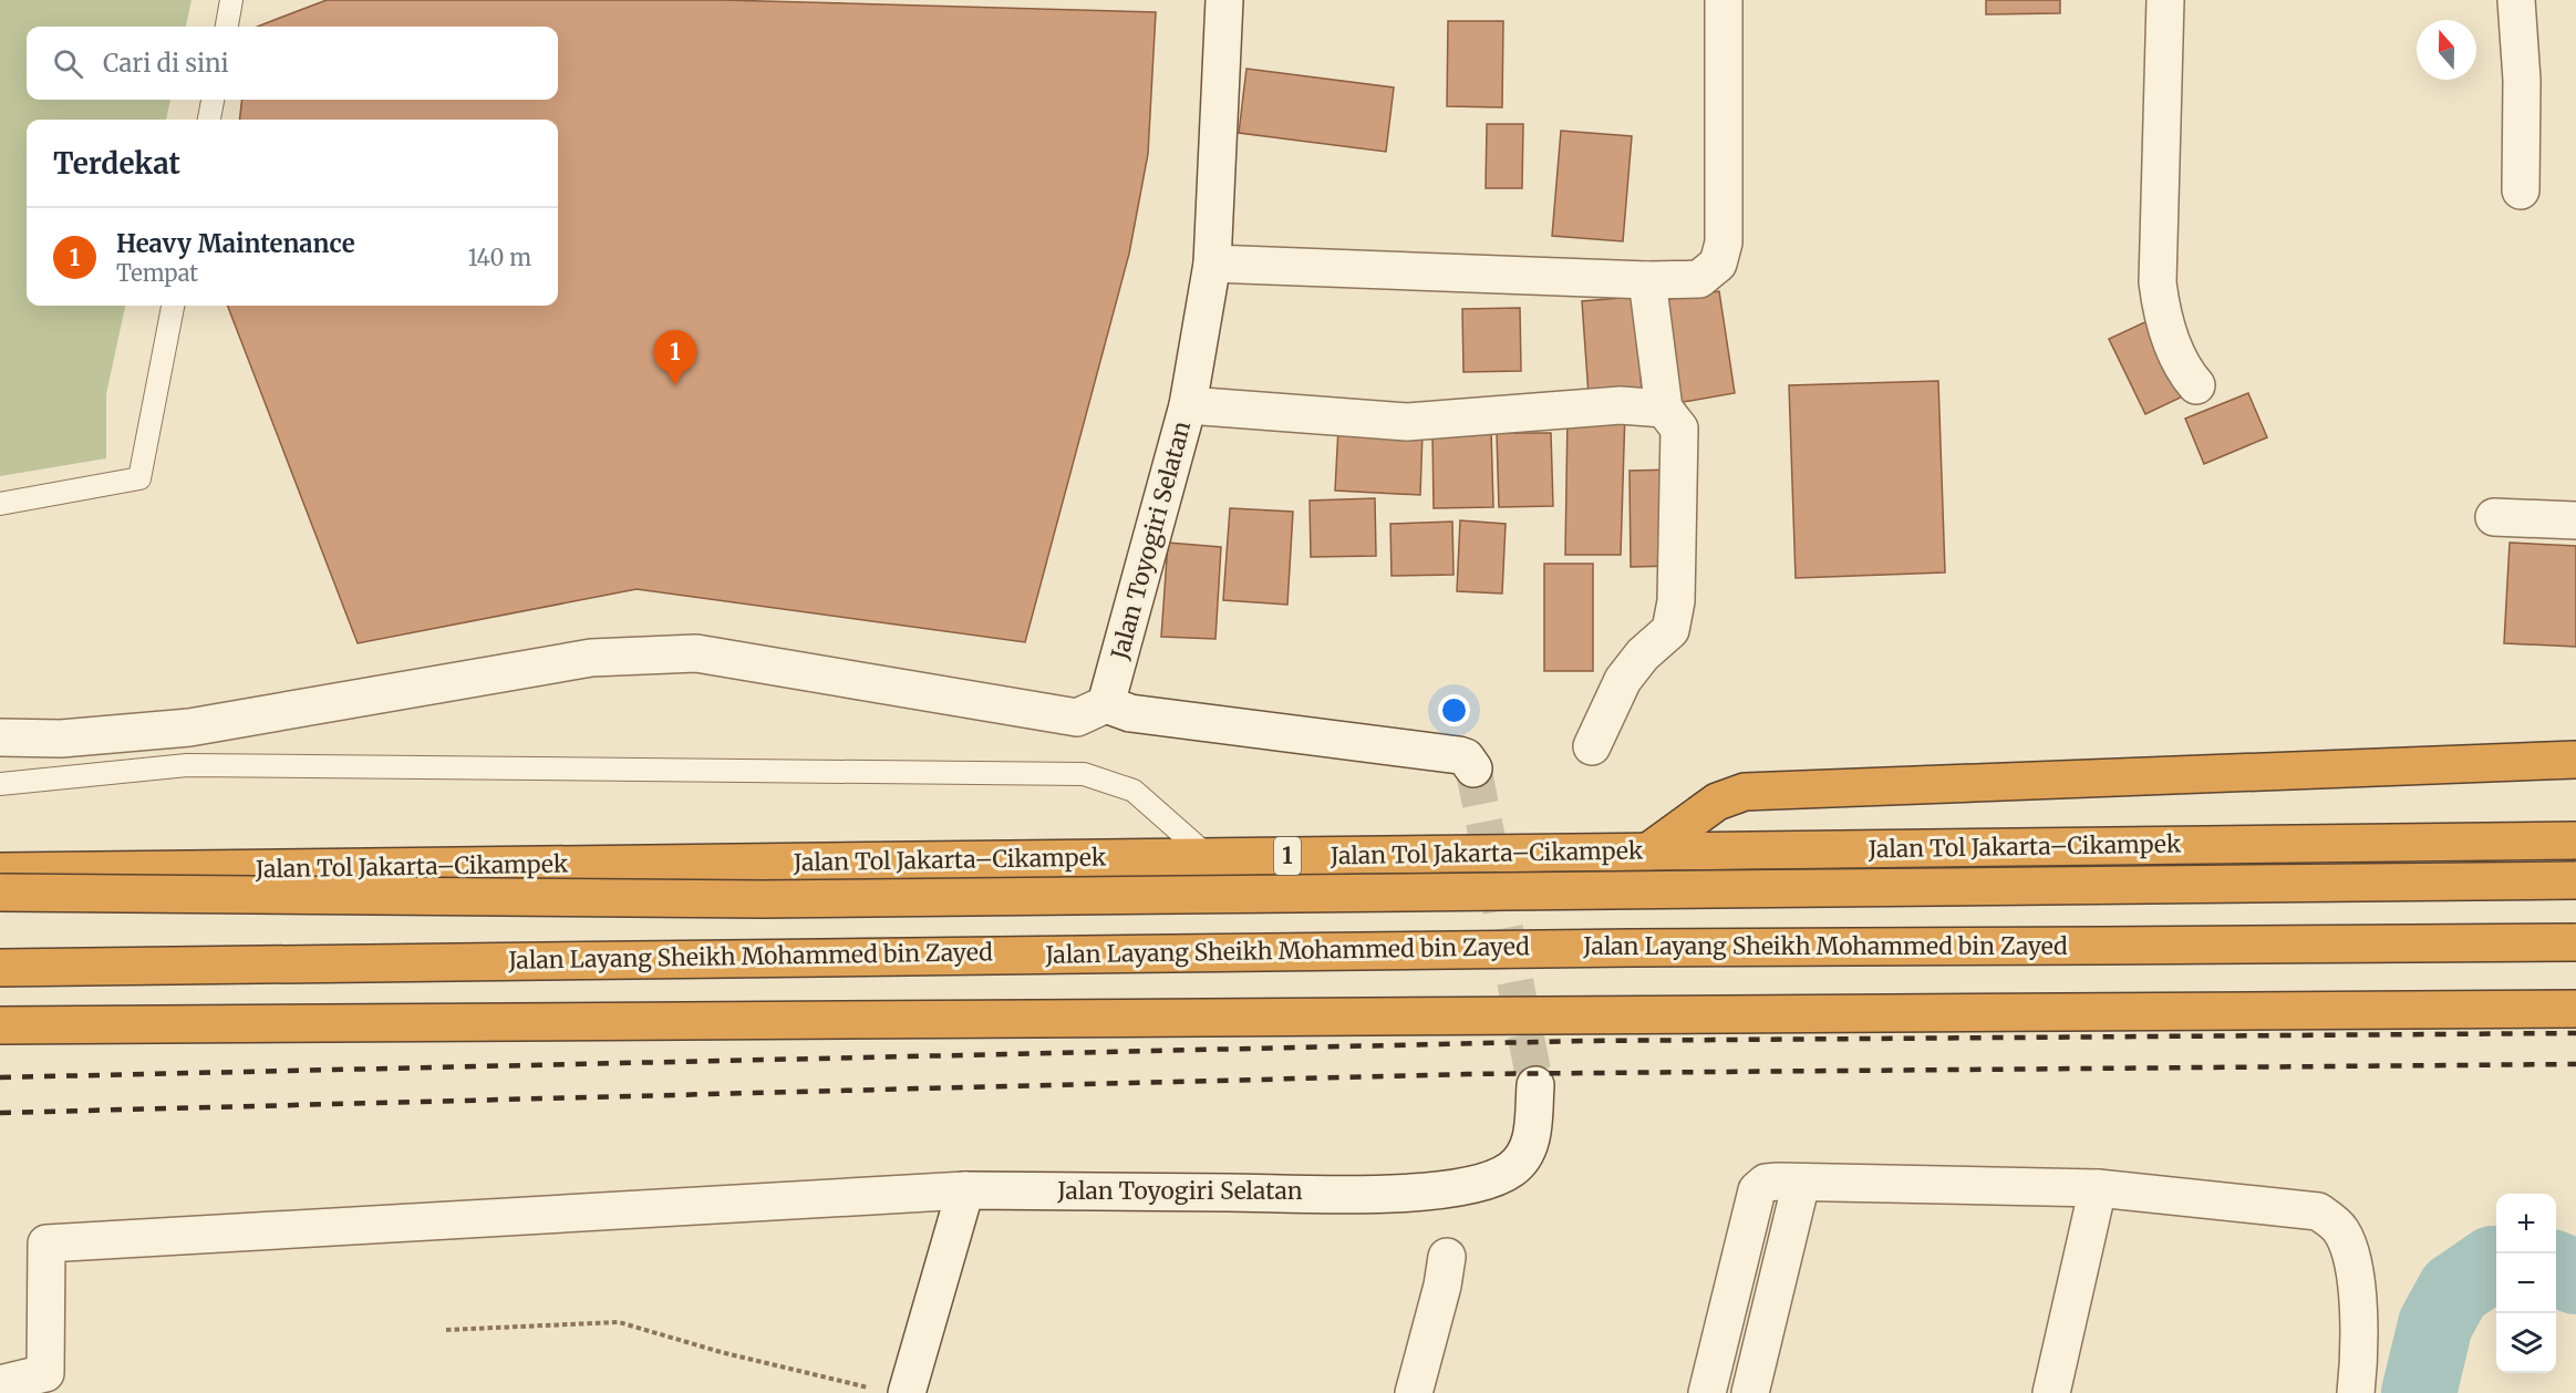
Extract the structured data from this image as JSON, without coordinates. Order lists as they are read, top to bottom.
{
  "streets": {
    "highway": ["Jalan Tol Jakarta–Cikampek", "1", "Jalan Layang Sheikh Mohammed bin Zayed"],
    "street": ["Jalan Toyogiri Selatan"]
  },
  "north": "top",
  "page": {
    "search": "Cari di sini",
    "heading": "Terdekat",
    "list": [
      {
        "mark": "1",
        "name": "Heavy Maintenance",
        "note": "Tempat",
        "value": "140 m"
      }
    ],
    "pins": "1",
    "map_buttons": ["+", "−"]
  }
}
